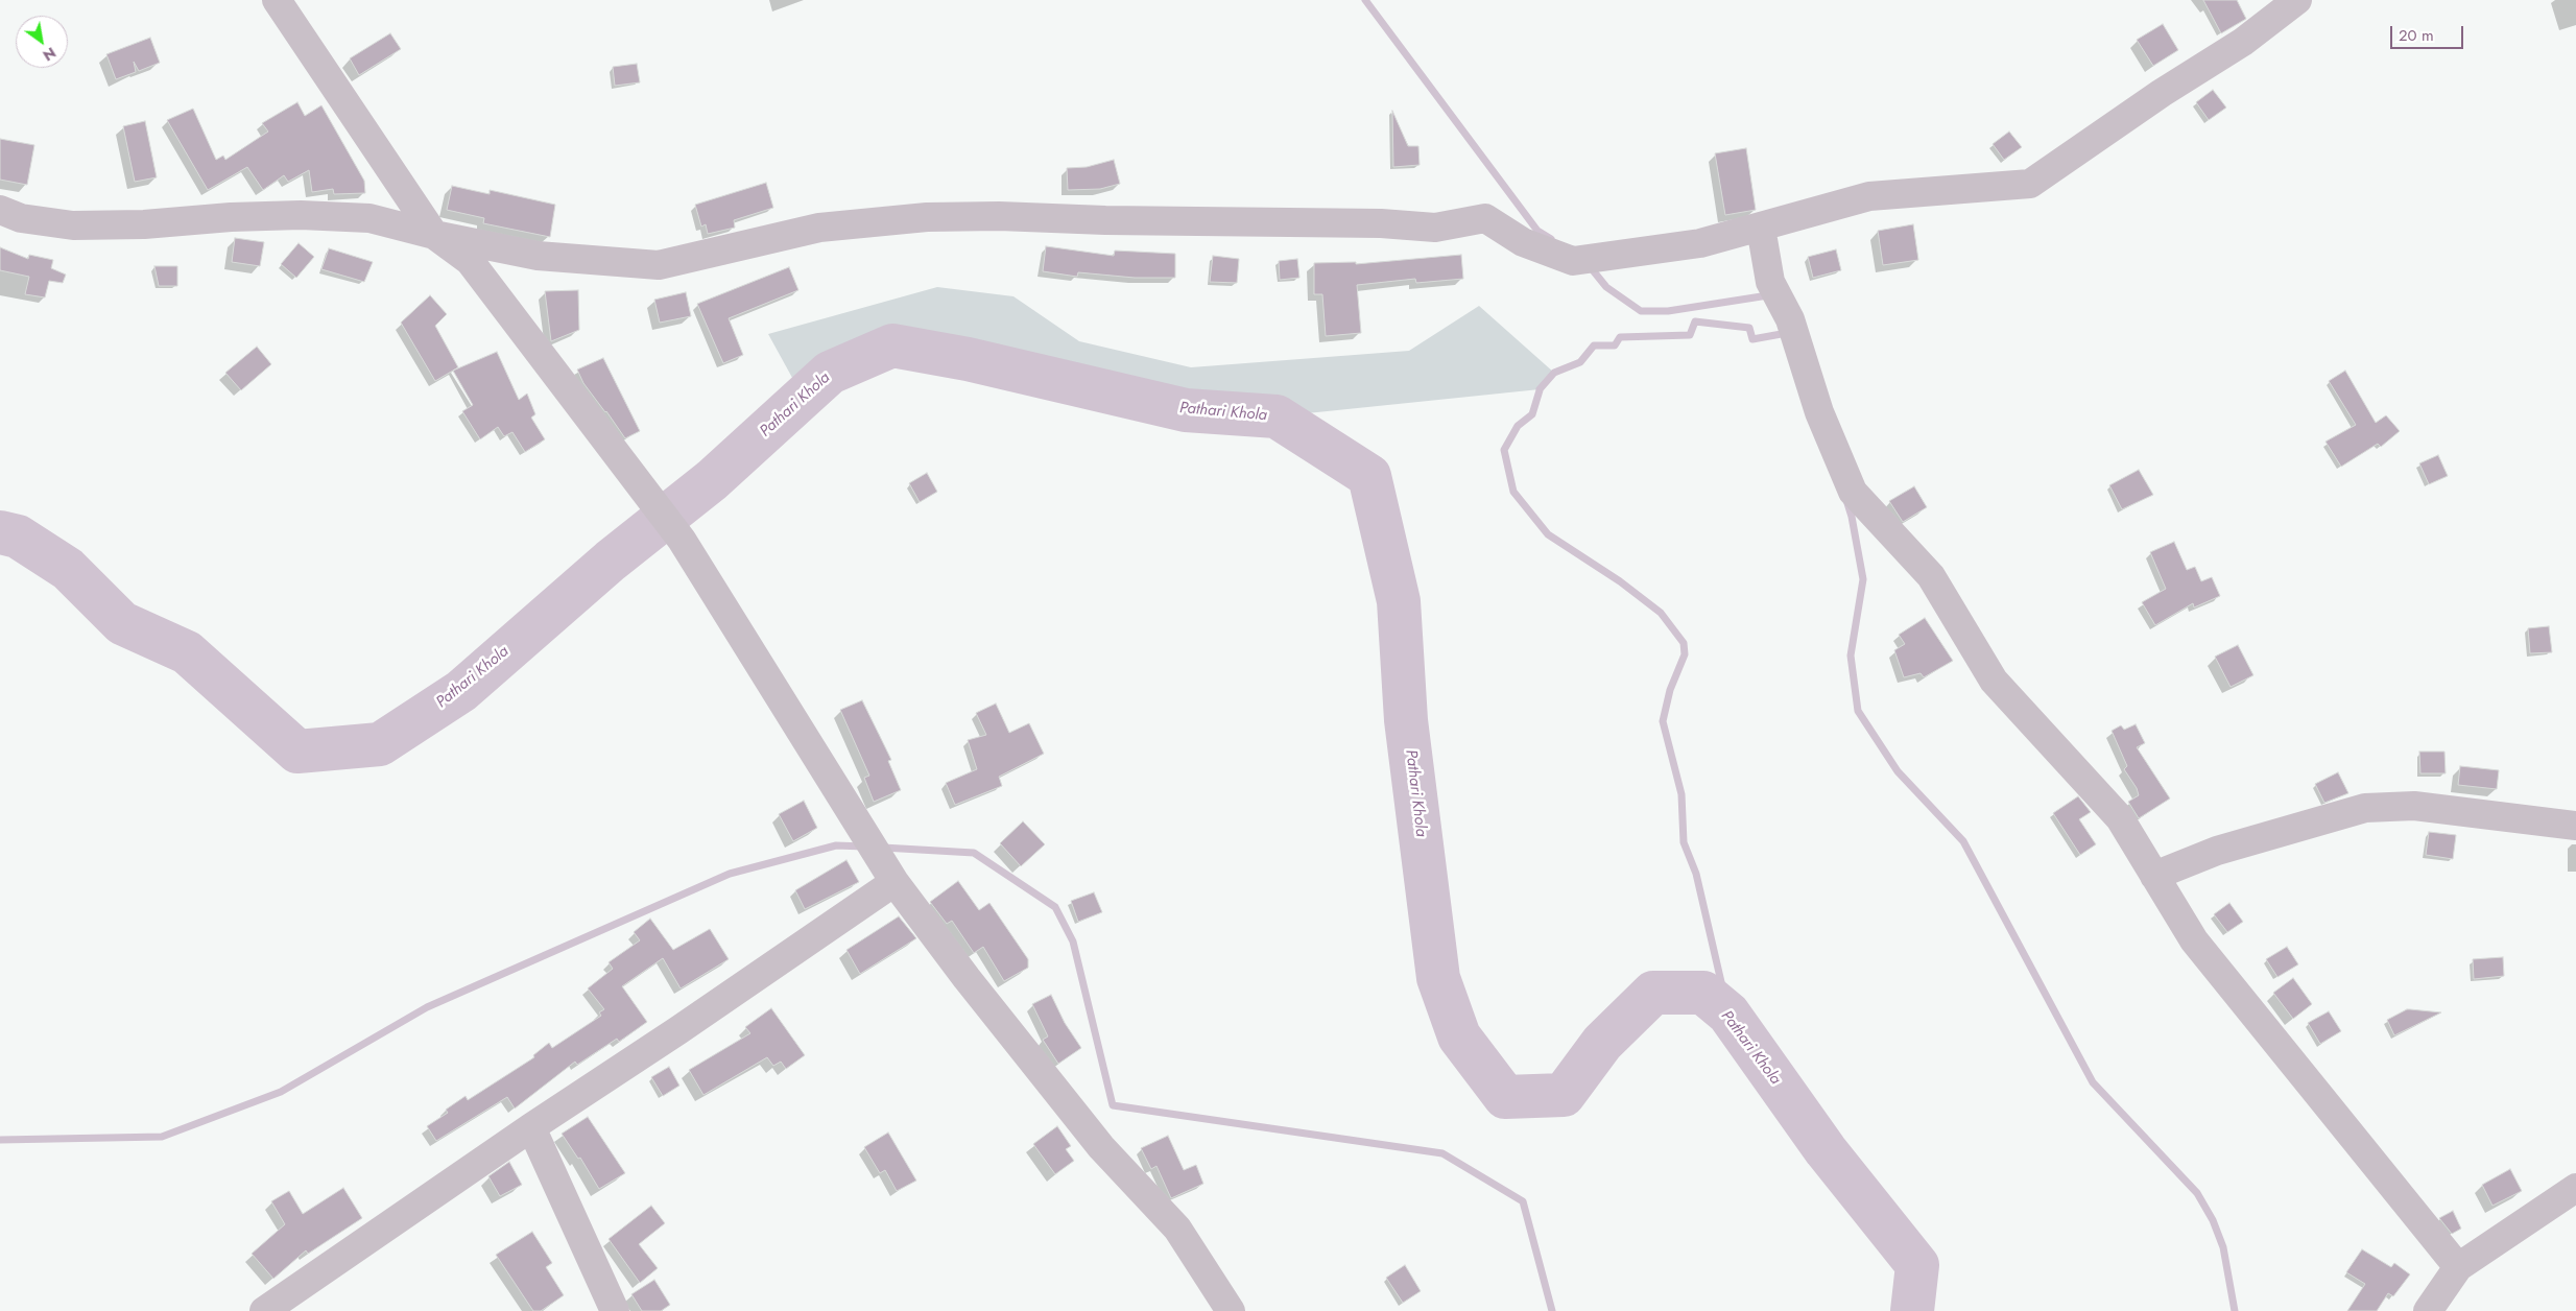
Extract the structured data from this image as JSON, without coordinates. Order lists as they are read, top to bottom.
{
  "water": ["Pathari Khola"],
  "scale_bar": "20 m",
  "north": "bottom right"
}
